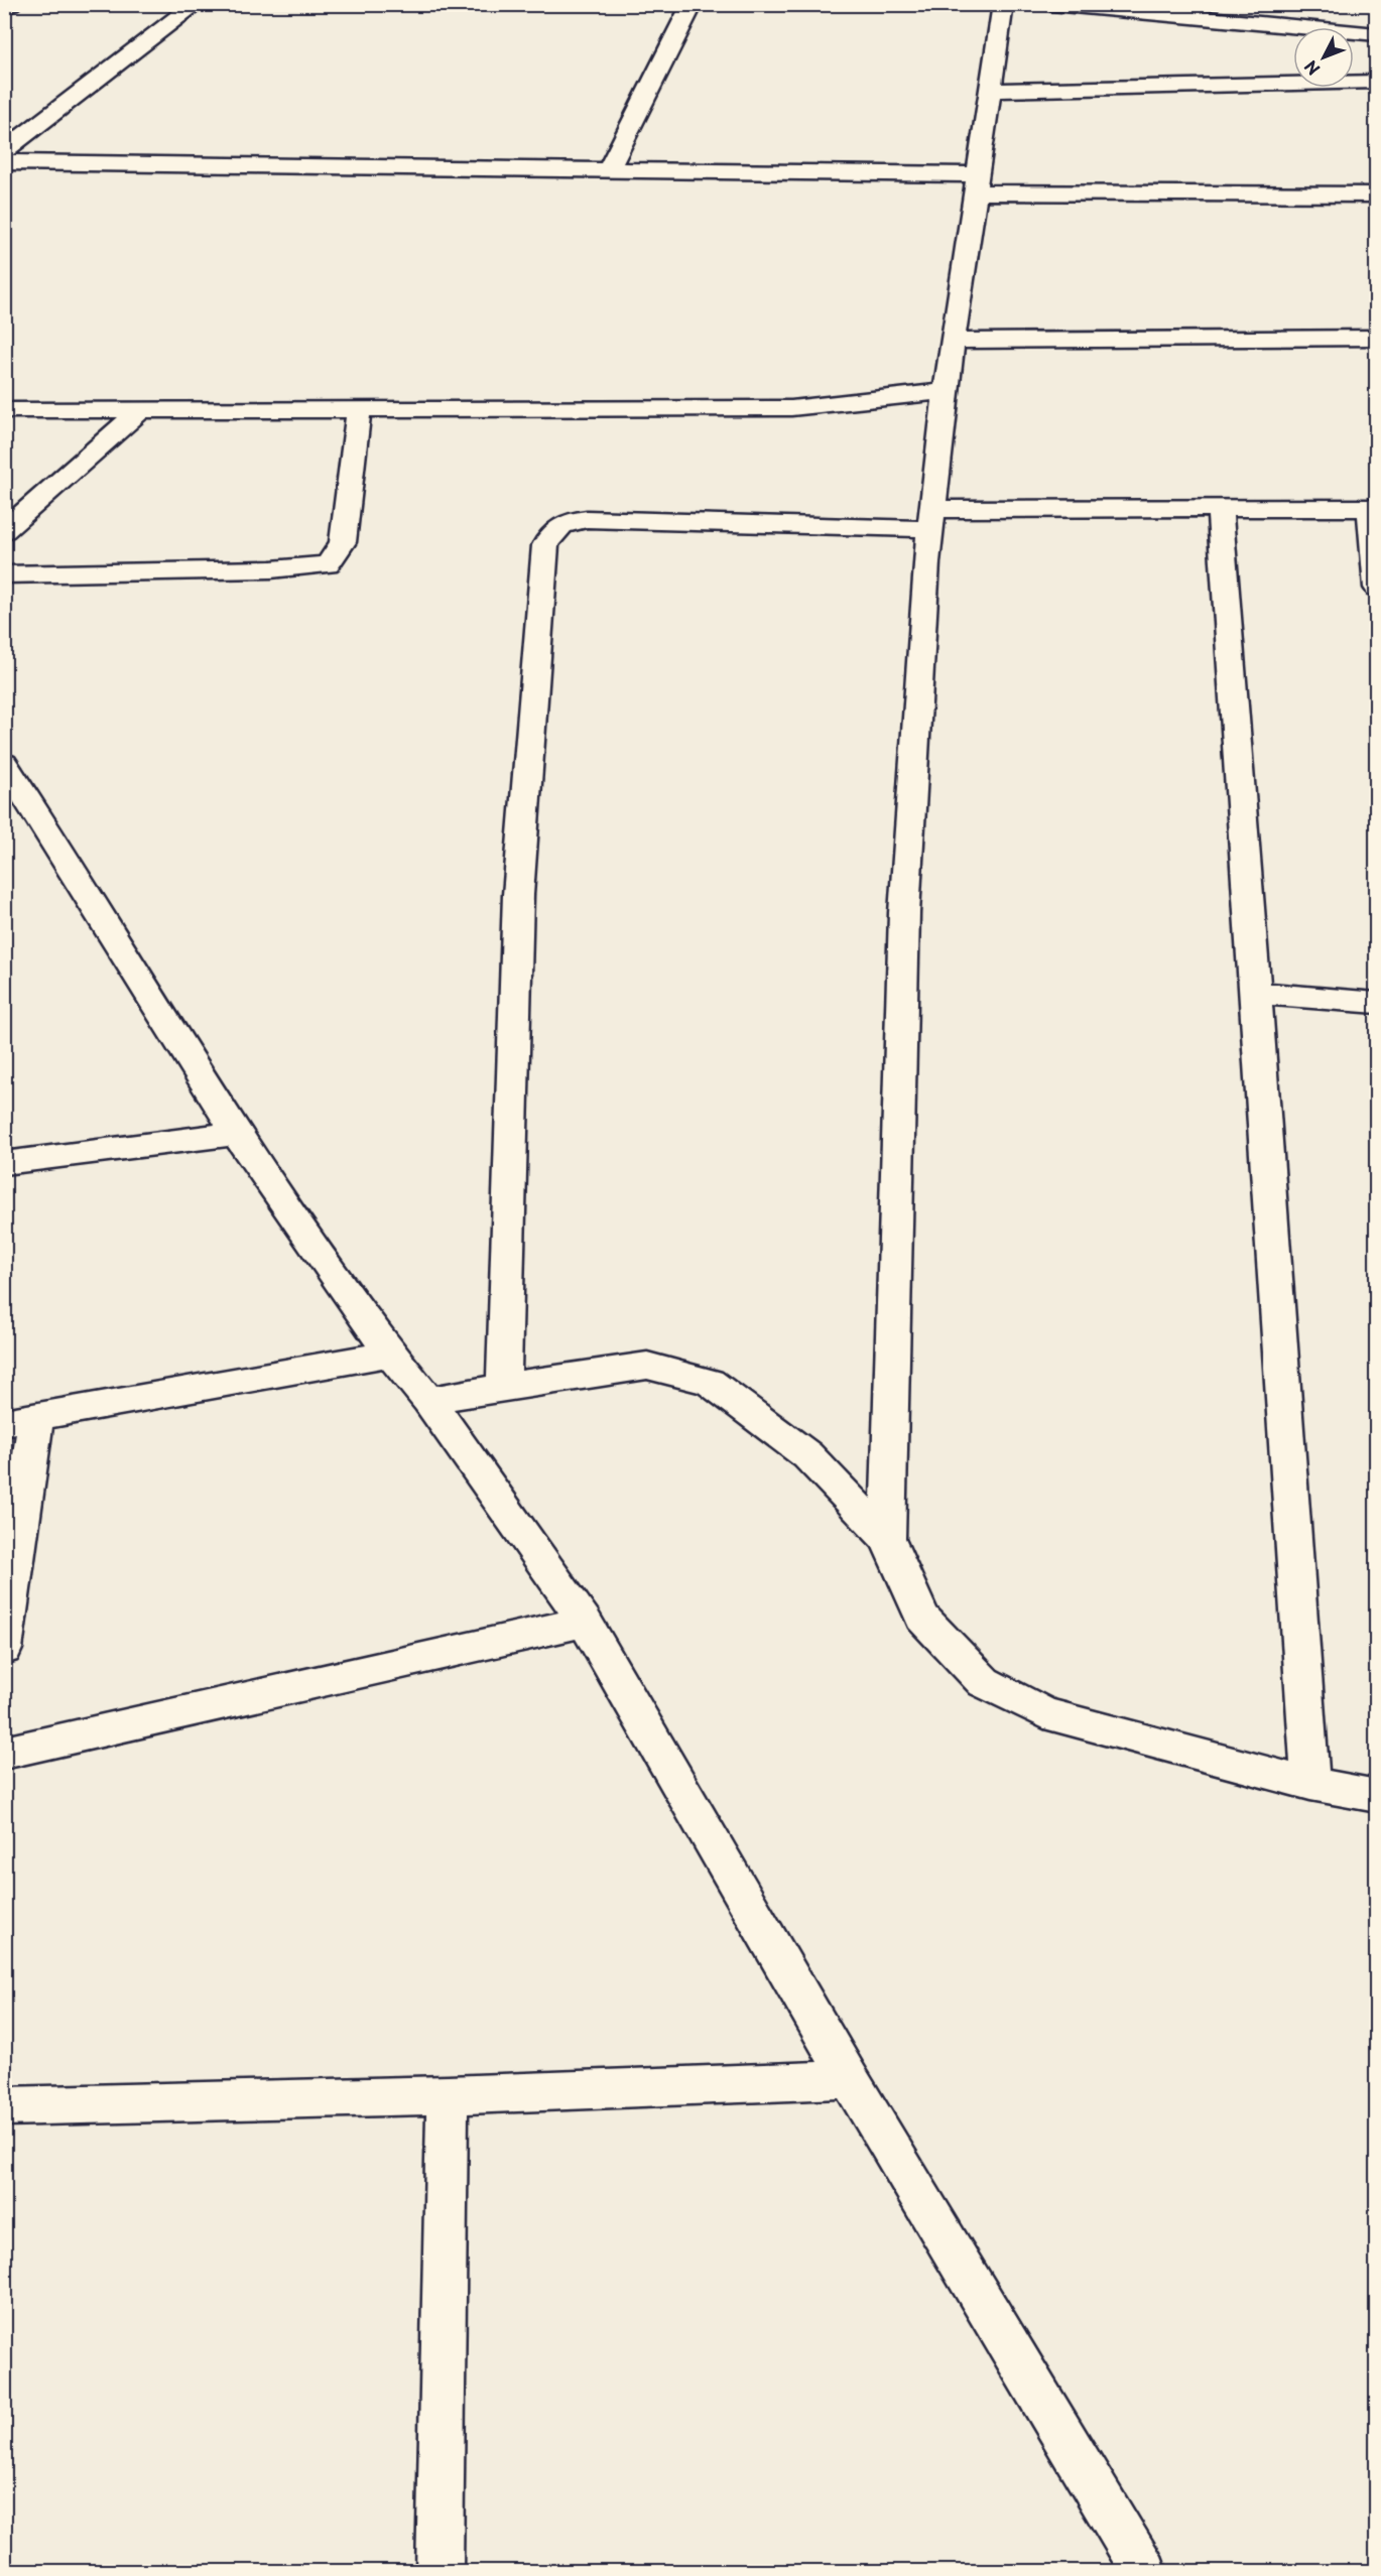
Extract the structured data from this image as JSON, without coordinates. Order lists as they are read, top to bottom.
{
  "north": "bottom left"
}
